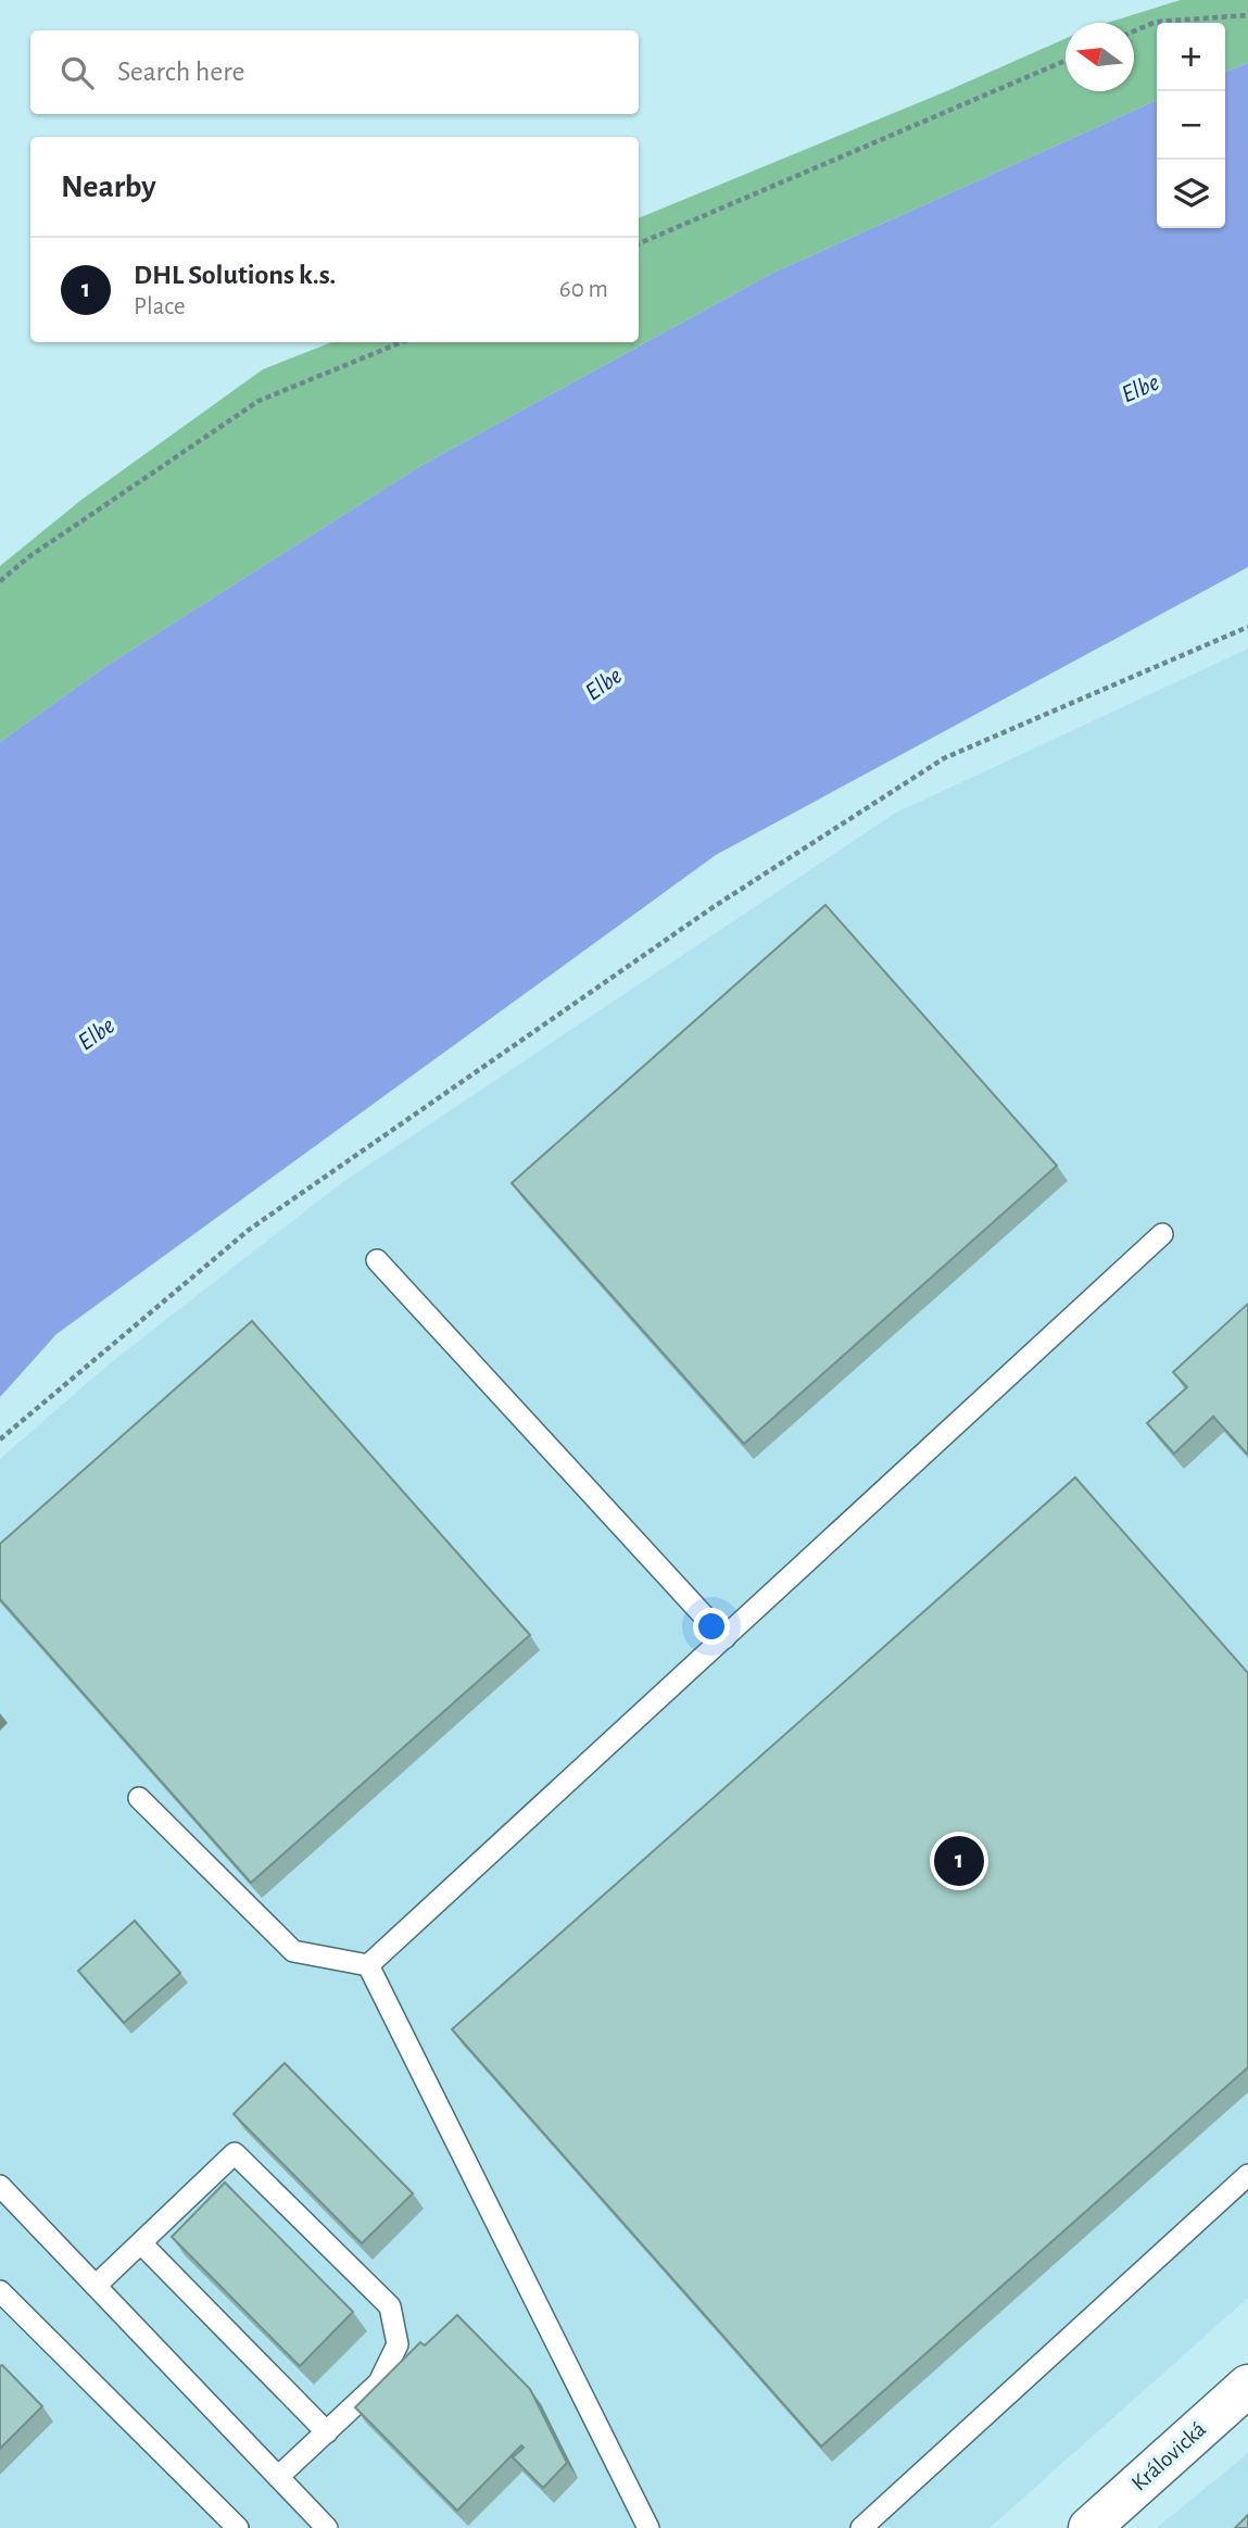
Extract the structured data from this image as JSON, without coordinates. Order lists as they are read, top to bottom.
{
  "streets": {
    "main road": ["Královická"]
  },
  "water": ["Elbe"],
  "north": "left",
  "page": {
    "map_buttons": ["+", "−"],
    "search": "Search here",
    "heading": "Nearby",
    "list": [
      {
        "mark": "1",
        "name": "DHL Solutions k.s.",
        "note": "Place",
        "value": "60 m"
      }
    ],
    "pins": "1"
  }
}
